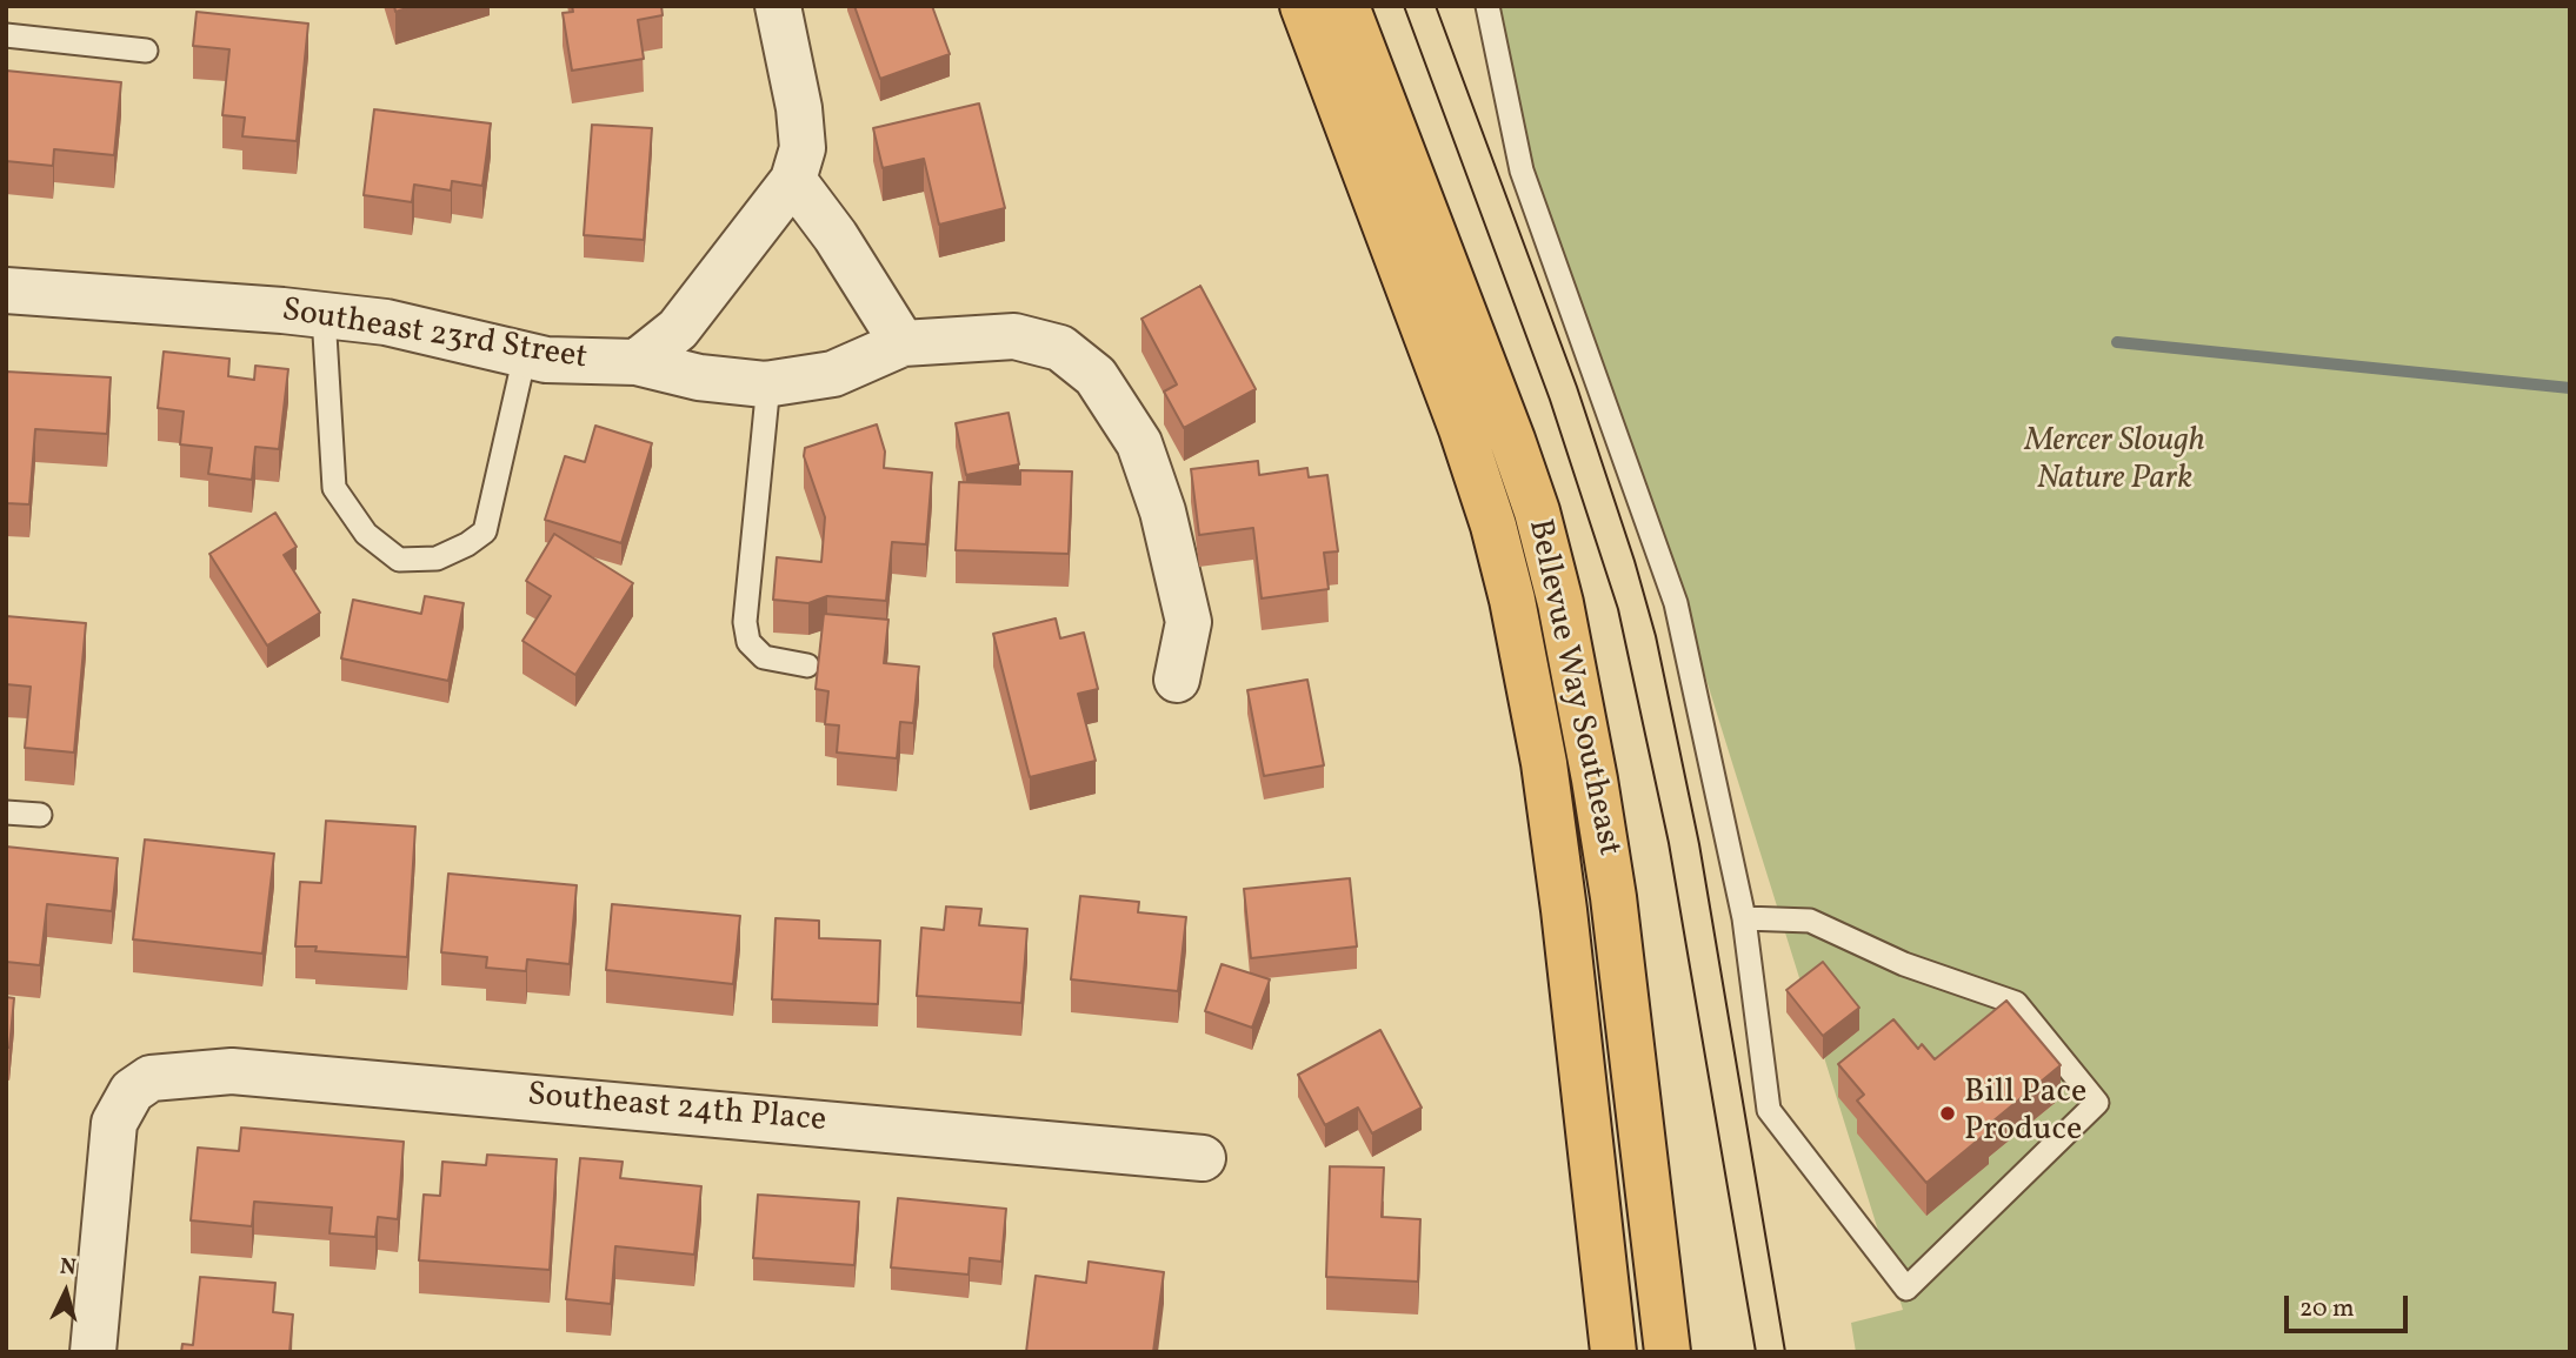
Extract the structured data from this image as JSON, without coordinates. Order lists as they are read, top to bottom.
{
  "streets": {
    "main road": ["Bellevue Way Southeast"],
    "street": ["Southeast 23rd Street", "Southeast 24th Place"]
  },
  "parks": ["Mercer Slough Nature Park"],
  "places": ["Bill Pace Produce"],
  "scale_bar": "20 m",
  "north": "top"
}
